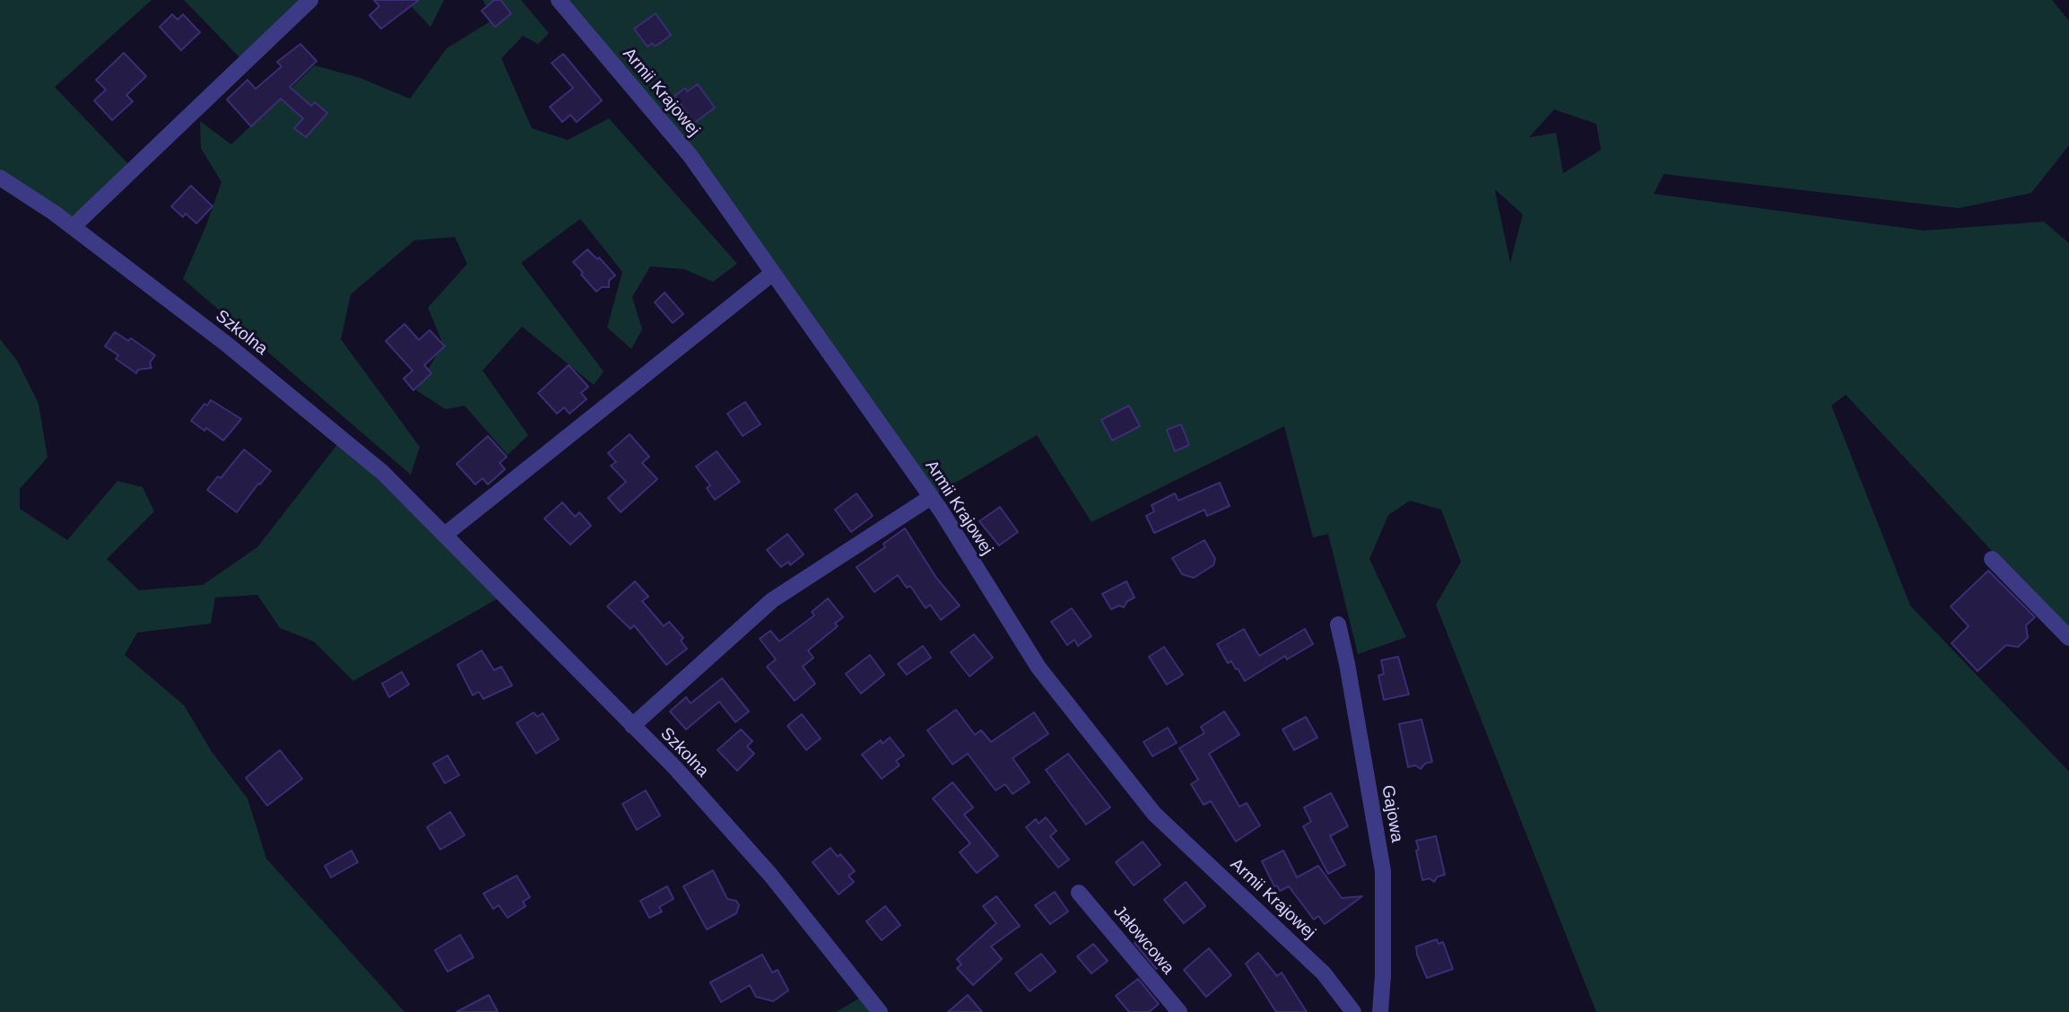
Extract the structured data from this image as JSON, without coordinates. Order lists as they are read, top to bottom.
{
  "streets": {
    "street": [
      "Armii Krajowej",
      "Szkolna",
      "Gajowa",
      "Jałowcowa"
    ]
  }
}
